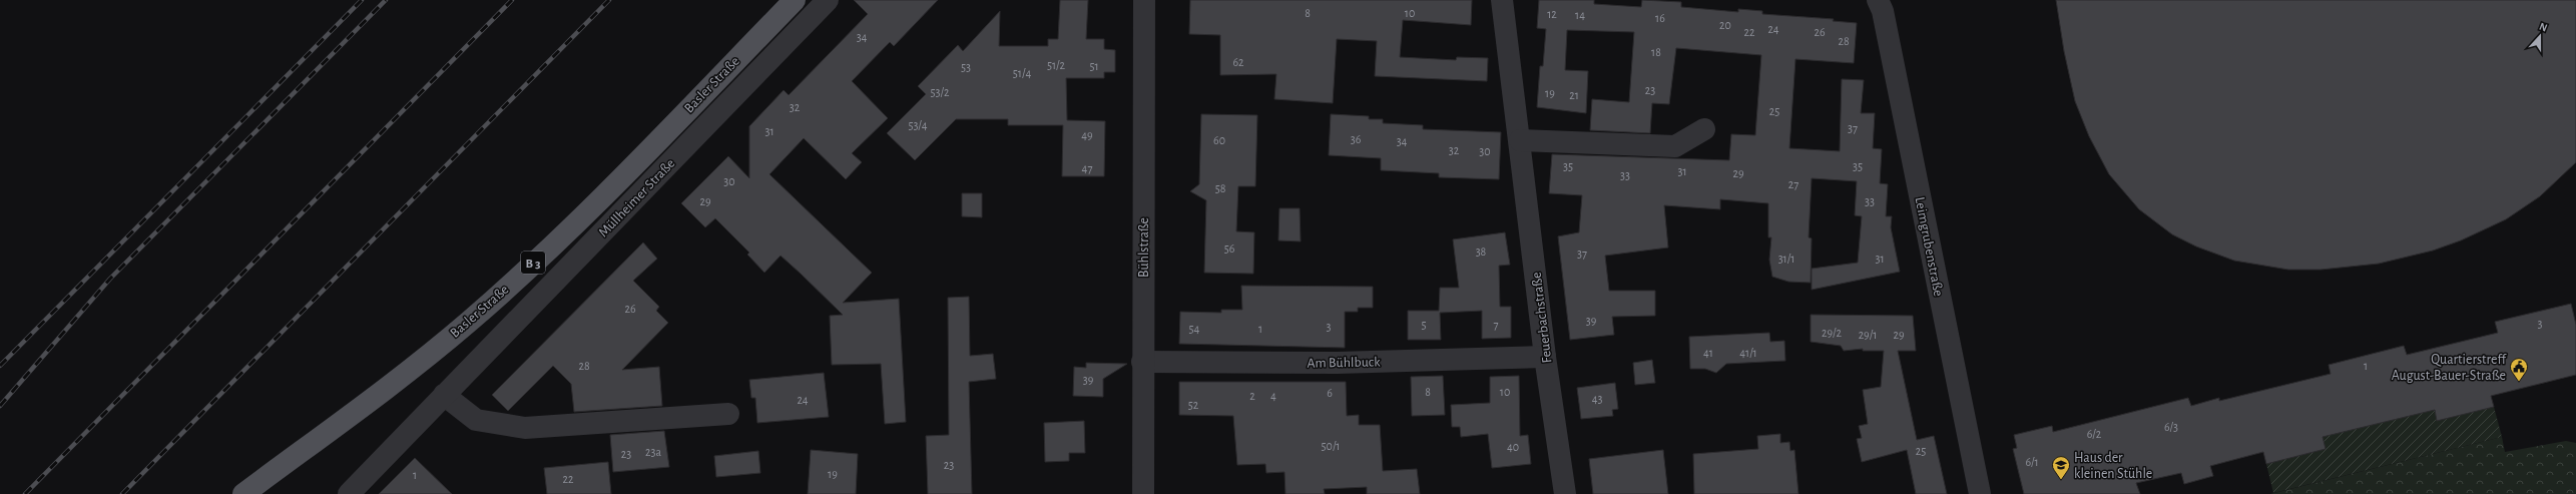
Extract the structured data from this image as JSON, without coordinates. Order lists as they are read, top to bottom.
{
  "streets": {
    "main road": ["Basler Straße", "B 3"],
    "street": [
      "Müllheimer Straße",
      "Leimgrubenstraße",
      "Bühlstraße",
      "Feuerbachstraße",
      "Am Bühlbuck"
    ]
  },
  "crossings": [
    ["Bühlstraße", "Am Bühlbuck"],
    ["Feuerbachstraße", "Am Bühlbuck"]
  ],
  "places": {
    "public building": ["Quartierstreff August-Bauer-Straße"],
    "school or university": ["Haus der kleinen Stühle"]
  },
  "house_numbers": [
    "8",
    "10",
    "12",
    "14",
    "16",
    "20",
    "24",
    "22",
    "26",
    "34",
    "28",
    "18",
    "62",
    "51/2",
    "51",
    "53",
    "51/4",
    "23",
    "53/2",
    "19",
    "21",
    "32",
    "25",
    "53/4",
    "37",
    "31",
    "49",
    "36",
    "60",
    "34",
    "32",
    "30",
    "35",
    "35",
    "47",
    "31",
    "29",
    "33",
    "30",
    "27",
    "58",
    "29",
    "33",
    "56",
    "38",
    "37",
    "31/1",
    "31",
    "26",
    "39",
    "3",
    "5",
    "7",
    "3",
    "54",
    "1",
    "29/2",
    "29/1",
    "29",
    "41",
    "41/1",
    "28",
    "1",
    "39",
    "8",
    "10",
    "6",
    "2",
    "4",
    "43",
    "24",
    "52",
    "6/3",
    "6/2",
    "50/1",
    "40",
    "25",
    "23a",
    "23",
    "6/1",
    "23",
    "19",
    "1",
    "22"
  ],
  "north": "top"
}
